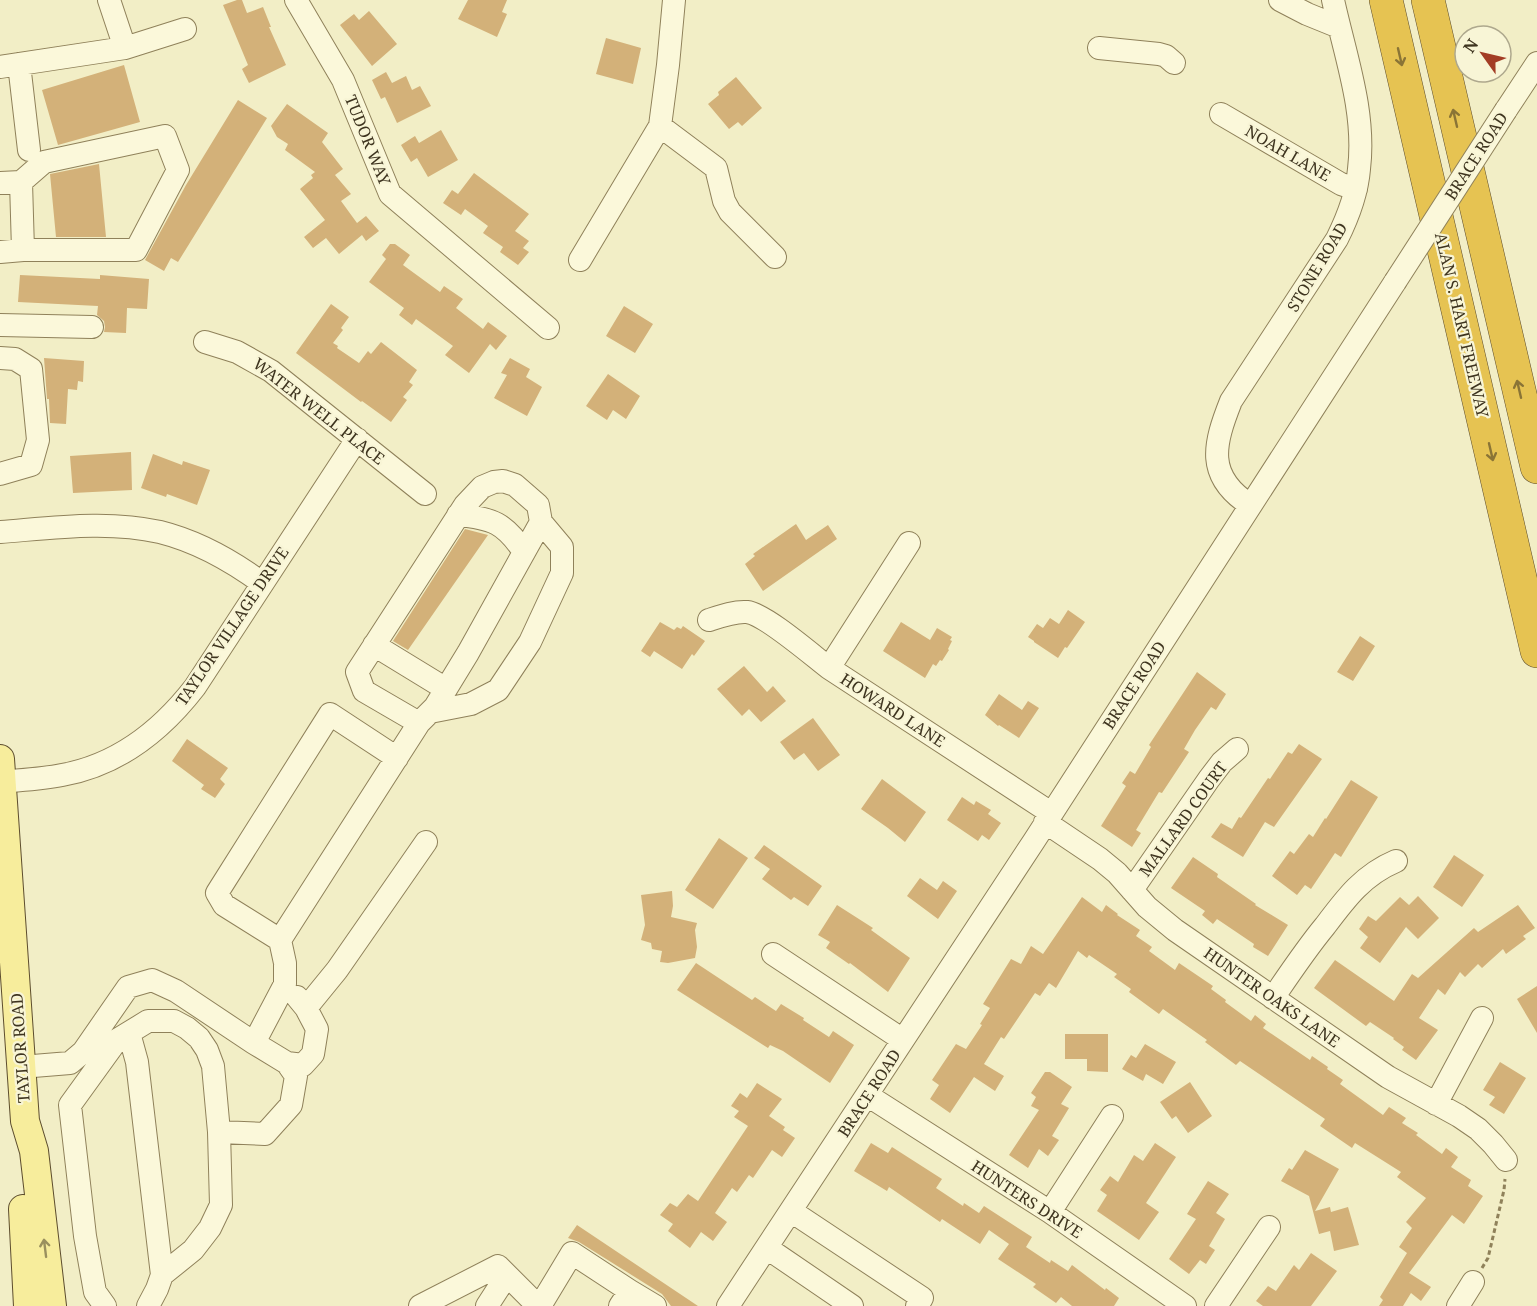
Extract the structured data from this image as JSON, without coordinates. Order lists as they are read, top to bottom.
{
  "streets": {
    "highway": ["ALAN S. HART FREEWAY"],
    "main road": ["TAYLOR ROAD"],
    "street": [
      "TUDOR WAY",
      "NOAH LANE",
      "BRACE ROAD",
      "STONE ROAD",
      "WATER WELL PLACE",
      "TAYLOR VILLAGE DRIVE",
      "HOWARD LANE",
      "MALLARD COURT",
      "HUNTER OAKS LANE",
      "HUNTERS DRIVE"
    ]
  },
  "crossings": [
    ["NOAH LANE", "STONE ROAD"],
    ["BRACE ROAD", "STONE ROAD"],
    ["BRACE ROAD", "HOWARD LANE"],
    ["BRACE ROAD", "HUNTER OAKS LANE"],
    ["BRACE ROAD", "HUNTERS DRIVE"],
    ["WATER WELL PLACE", "TAYLOR VILLAGE DRIVE"],
    ["TAYLOR VILLAGE DRIVE", "TAYLOR ROAD"],
    ["HOWARD LANE", "HUNTER OAKS LANE"],
    ["MALLARD COURT", "HUNTER OAKS LANE"]
  ],
  "north": "top left"
}
